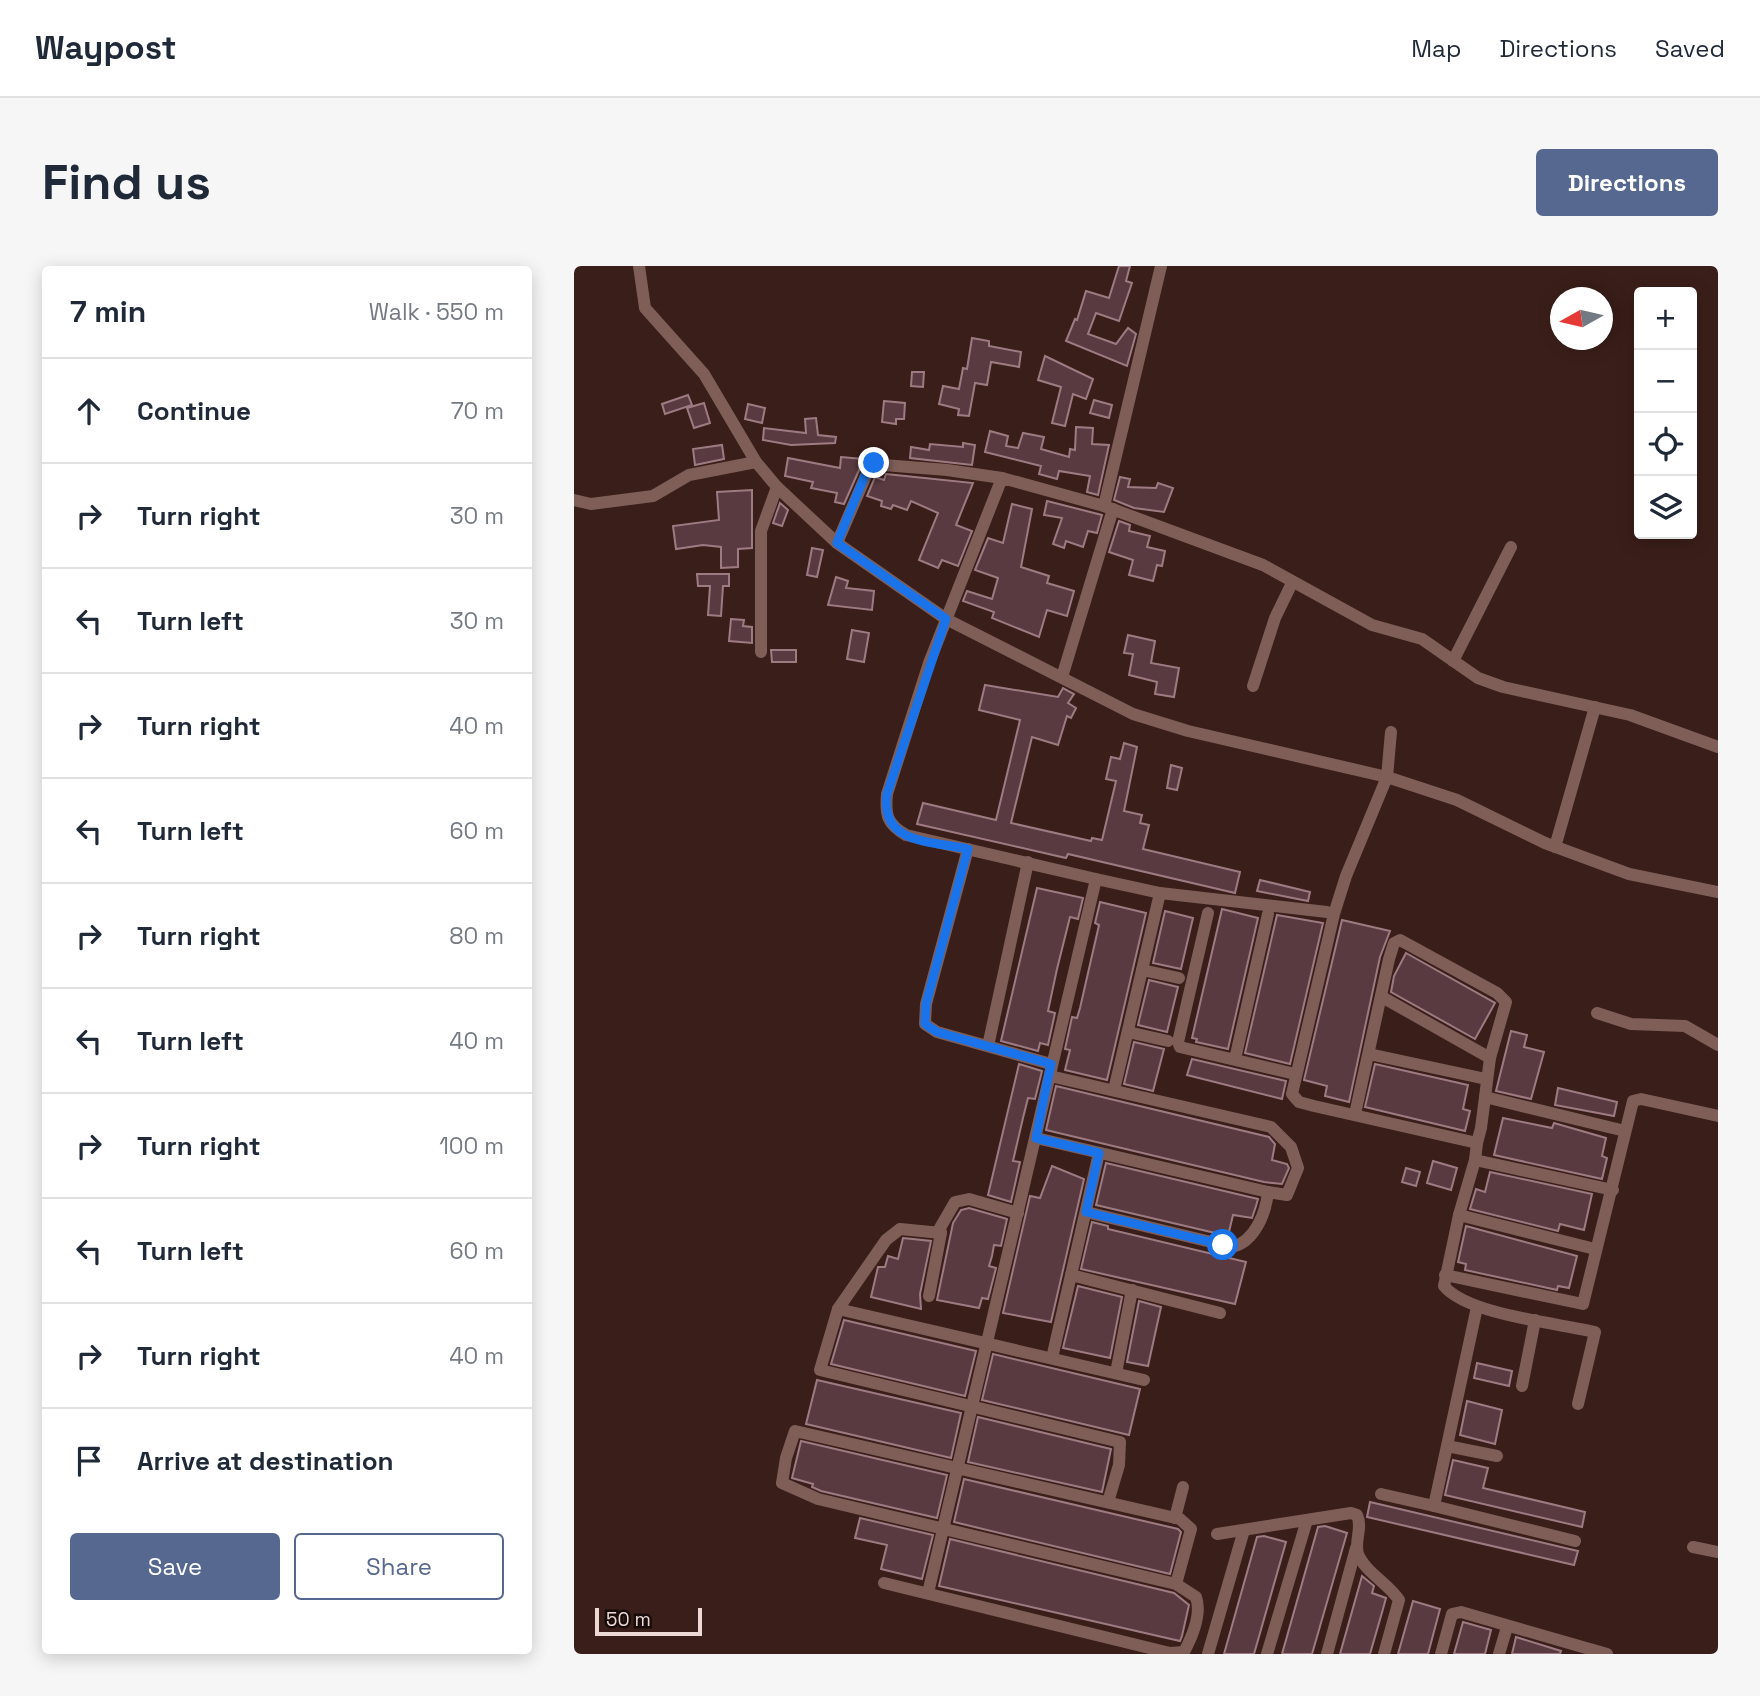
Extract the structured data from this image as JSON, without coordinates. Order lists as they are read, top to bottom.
{
  "scale_bar": "50 m",
  "north": "left",
  "page": {
    "header": "Waypost",
    "nav": ["Map", "Directions", "Saved"],
    "buttons": [
      "Directions",
      ["Save", "Share"]
    ],
    "title": "Find us",
    "heading": ["7 min", "Walk · 550 m"],
    "map_buttons": ["+", "−"],
    "list": [
      ["Continue", "70 m"],
      ["Turn right", "30 m"],
      ["Turn left", "30 m"],
      ["Turn right", "40 m"],
      ["Turn left", "60 m"],
      ["Turn right", "80 m"],
      ["Turn left", "40 m"],
      ["Turn right", "100 m"],
      ["Turn left", "60 m"],
      ["Turn right", "40 m"],
      "Arrive at destination"
    ],
    "scale": "50 m"
  }
}
